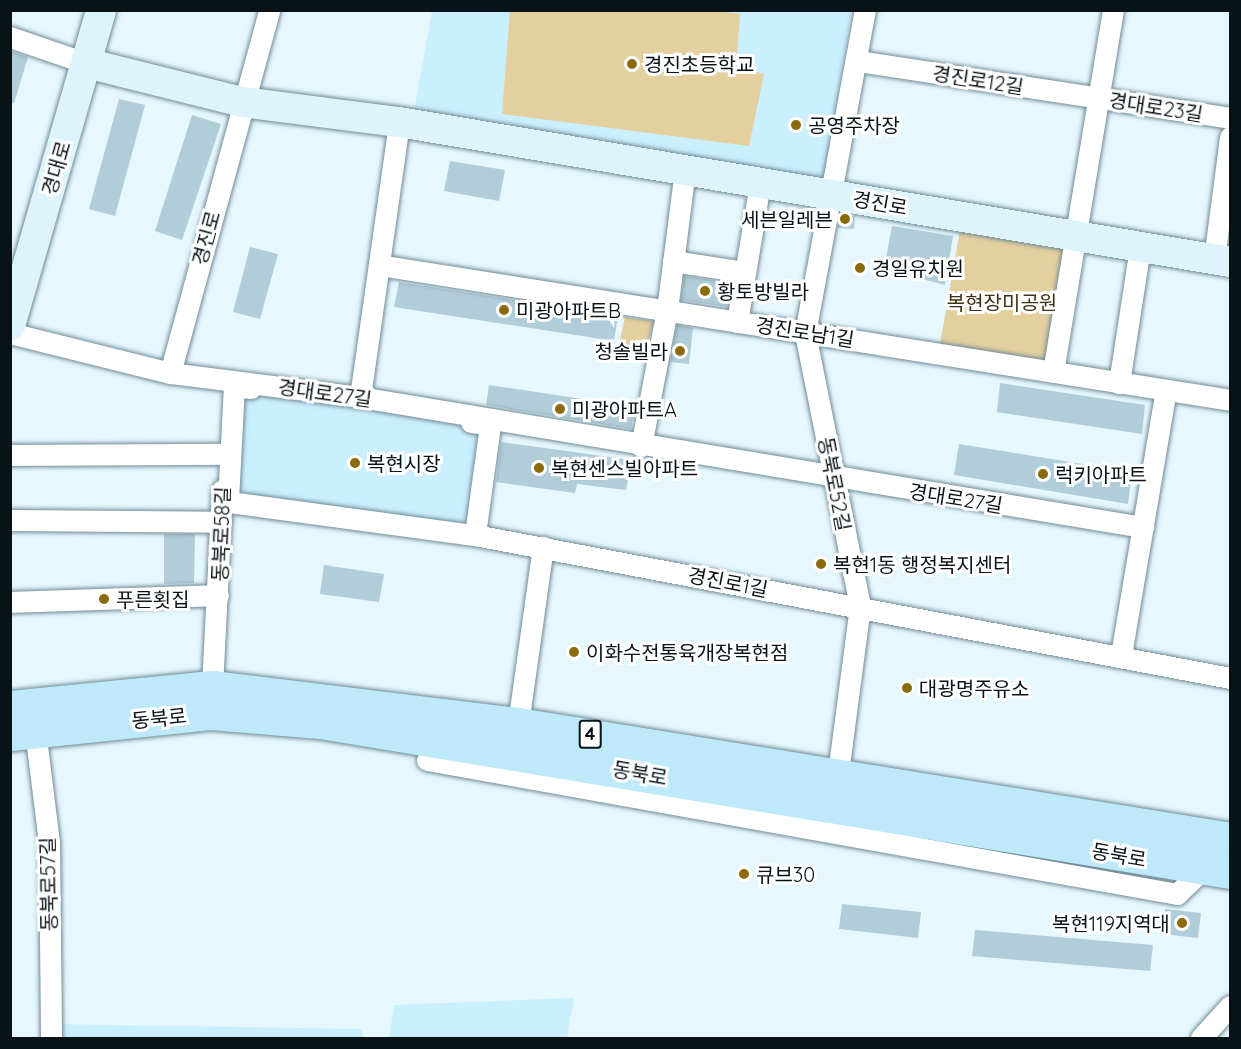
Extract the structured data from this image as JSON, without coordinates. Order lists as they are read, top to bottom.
{
  "streets": {
    "main road": ["동북로", "4"],
    "street": [
      "경진로12길",
      "경대로23길",
      "경대로",
      "경진로",
      "경진로남1길",
      "경대로27길",
      "동북로52길",
      "동북로58길",
      "경진로1길",
      "동북로57길"
    ]
  },
  "crossings": [
    ["경진로12길", "경대로23길"],
    ["경대로", "경진로"],
    ["경진로", "경대로27길"],
    ["경진로", "동북로52길"],
    ["경진로남1길", "동북로52길"],
    ["경대로27길", "동북로52길"],
    ["경대로27길", "동북로58길"],
    ["동북로52길", "경진로1길"],
    ["동북로52길", "동북로"],
    ["동북로58길", "경진로1길"],
    ["동북로58길", "동북로"],
    ["동북로", "동북로57길"]
  ],
  "parks": ["복현장미공원"],
  "places": [
    "경진초등학교",
    "공영주차장",
    "세븐일레븐",
    "경일유치원",
    "황토방빌라",
    "미광아파트B",
    "청솔빌라",
    "미광아파트A",
    "복현시장",
    "복현센스빌아파트",
    "럭키아파트",
    "복현1동 행정복지센터",
    "푸른횟집",
    "이화수전통육개장복현점",
    "대광명주유소",
    "큐브30",
    "복현119지역대"
  ]
}
